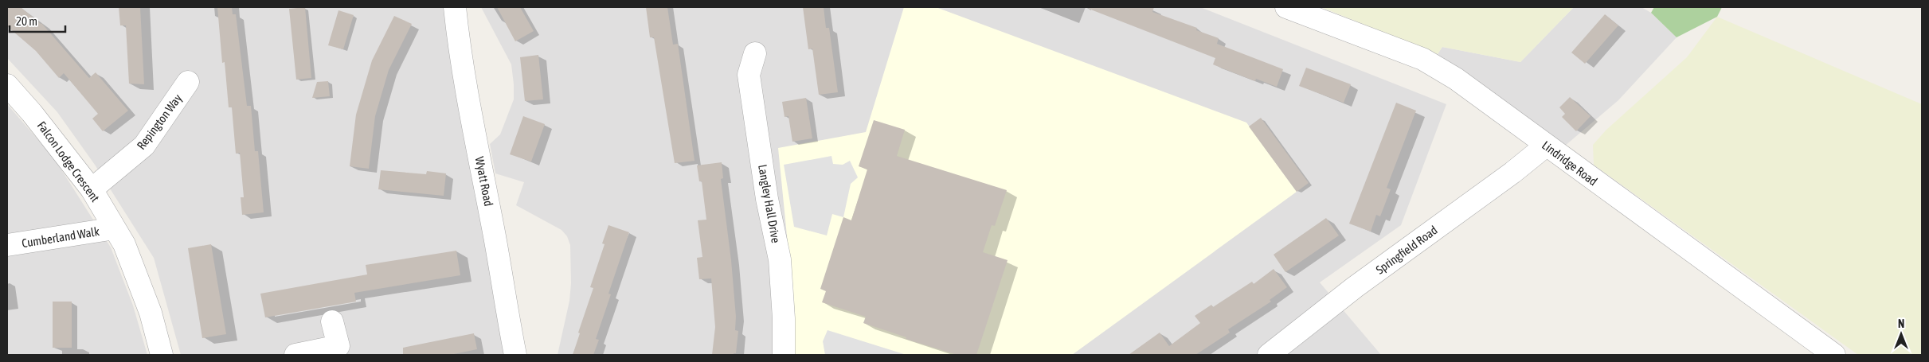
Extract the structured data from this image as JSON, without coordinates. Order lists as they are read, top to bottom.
{
  "streets": {
    "street": [
      "Repington Way",
      "Falcon Lodge Crescent",
      "Lindridge Road",
      "Wyatt Road",
      "Langley Hall Drive",
      "Cumberland Walk",
      "Springfield Road"
    ]
  },
  "crossings": [
    ["Repington Way", "Falcon Lodge Crescent"],
    ["Falcon Lodge Crescent", "Cumberland Walk"],
    ["Lindridge Road", "Springfield Road"]
  ],
  "scale_bar": "20 m",
  "north": "top"
}
